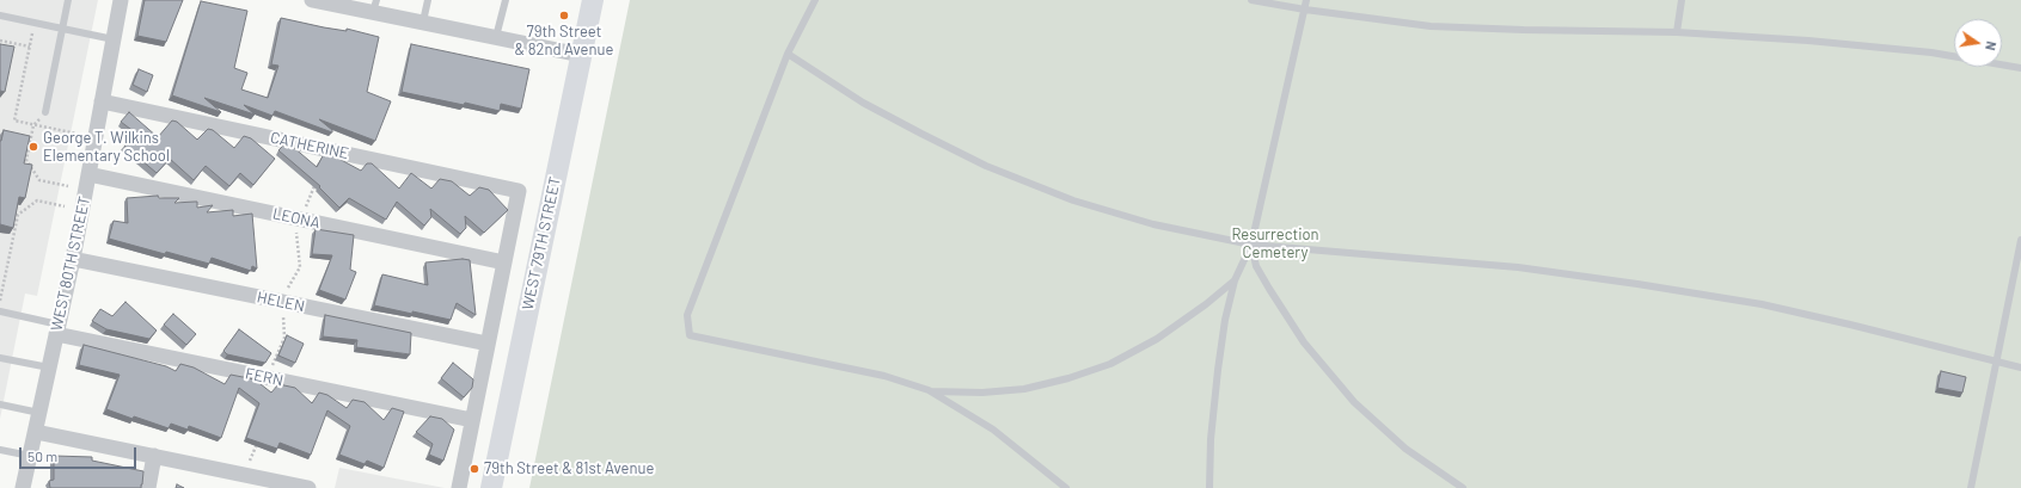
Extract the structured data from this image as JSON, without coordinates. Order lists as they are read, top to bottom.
{
  "streets": {
    "main road": ["WEST 79TH STREET"],
    "street": [
      "CATHERINE",
      "LEONA",
      "WEST 80TH STREET",
      "HELEN",
      "FERN"
    ]
  },
  "crossings": [
    ["CATHERINE", "LEONA"],
    ["CATHERINE", "WEST 80TH STREET"],
    ["LEONA", "WEST 80TH STREET"],
    ["WEST 80TH STREET", "HELEN"],
    ["WEST 80TH STREET", "FERN"]
  ],
  "parks": ["Resurrection Cemetery"],
  "places": ["79th Street & 82nd Avenue", "George T. Wilkins Elementary School", "79th Street & 81st Avenue"],
  "scale_bar": "50 m",
  "north": "right"
}
